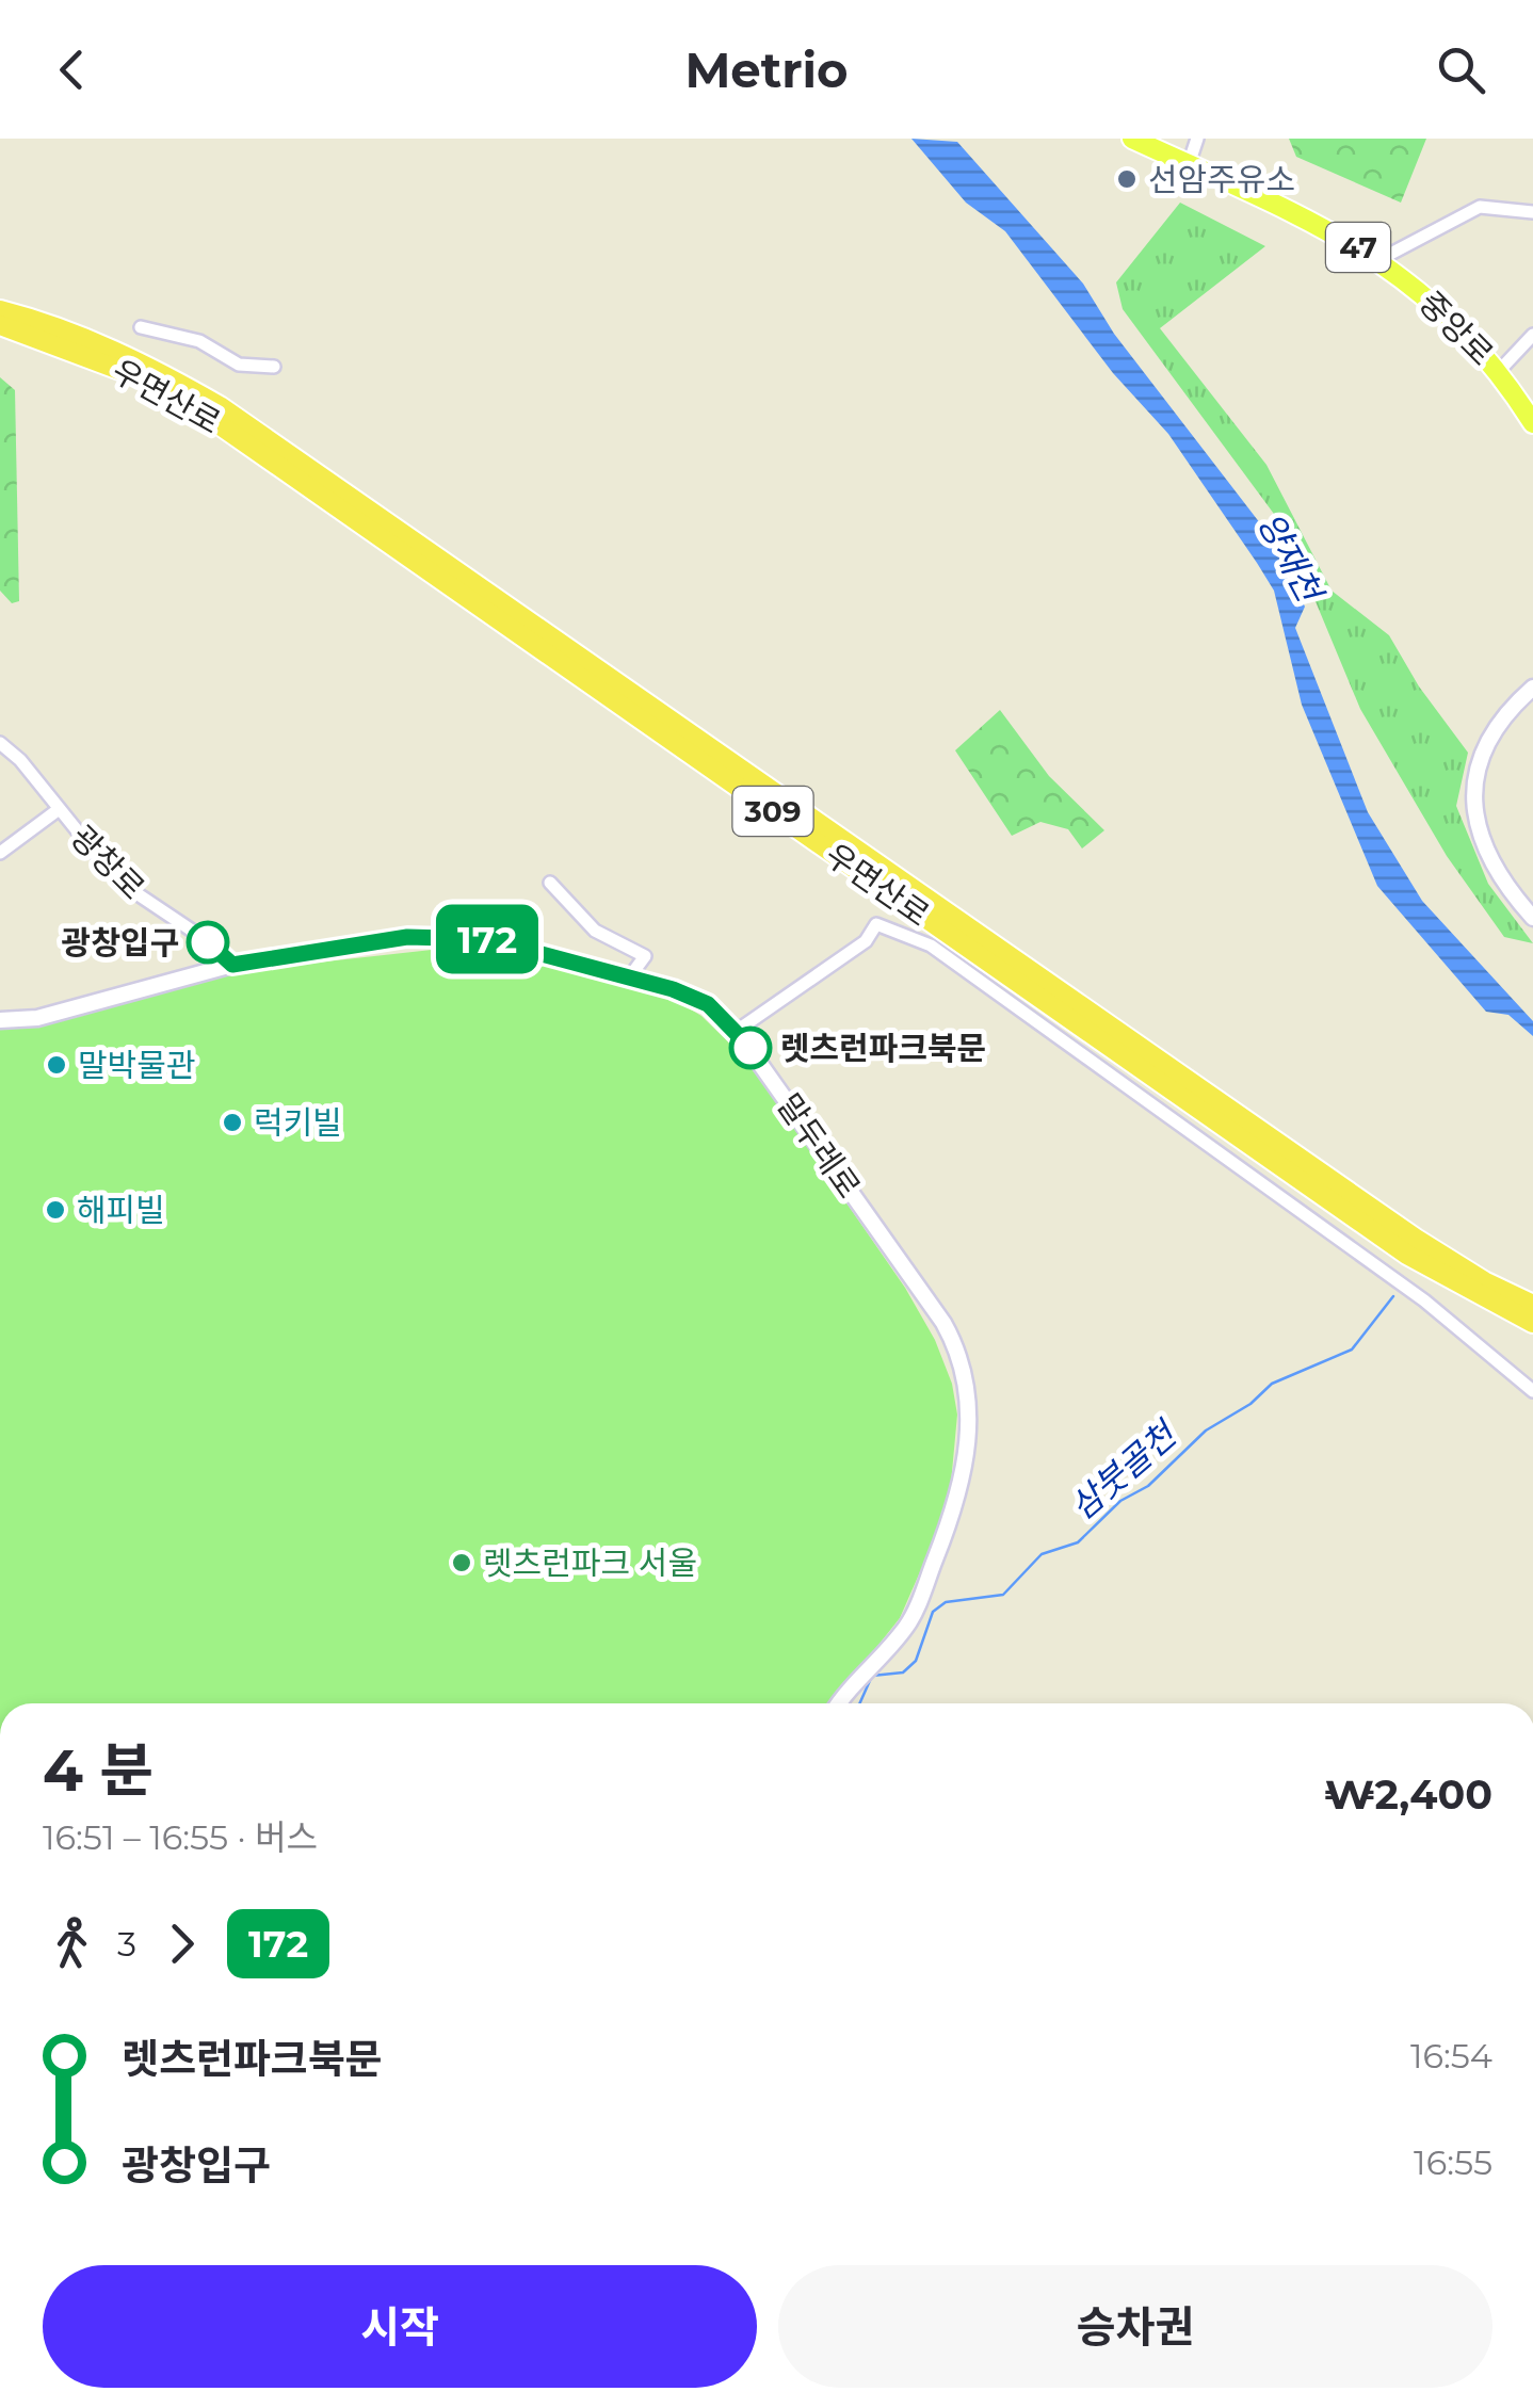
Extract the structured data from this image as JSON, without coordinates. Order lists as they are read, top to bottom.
{
  "streets": {
    "highway": ["우면산로", "309"],
    "main road": ["47", "중앙로"],
    "street": ["광창로", "말두레로"]
  },
  "crossings": [
    ["광창로", "말두레로"]
  ],
  "water": ["양재천", "삼붓골천"],
  "places": [
    "선암주유소",
    "광창입구",
    "렛츠런파크북문",
    "말박물관",
    "럭키빌",
    "해피빌",
    "렛츠런파크 서울"
  ],
  "lines": ["bus line 172"],
  "page": {
    "header": "Metrio",
    "on_map": "172",
    "heading": ["4 분", "16:51 – 16:55 · 버스", "₩2,400"],
    "legs": ["3", "172"],
    "list": [
      {
        "name": "렛츠런파크북문",
        "value": "16:54"
      },
      {
        "name": "광창입구",
        "value": "16:55"
      }
    ],
    "buttons": ["시작", "승차권"]
  }
}
